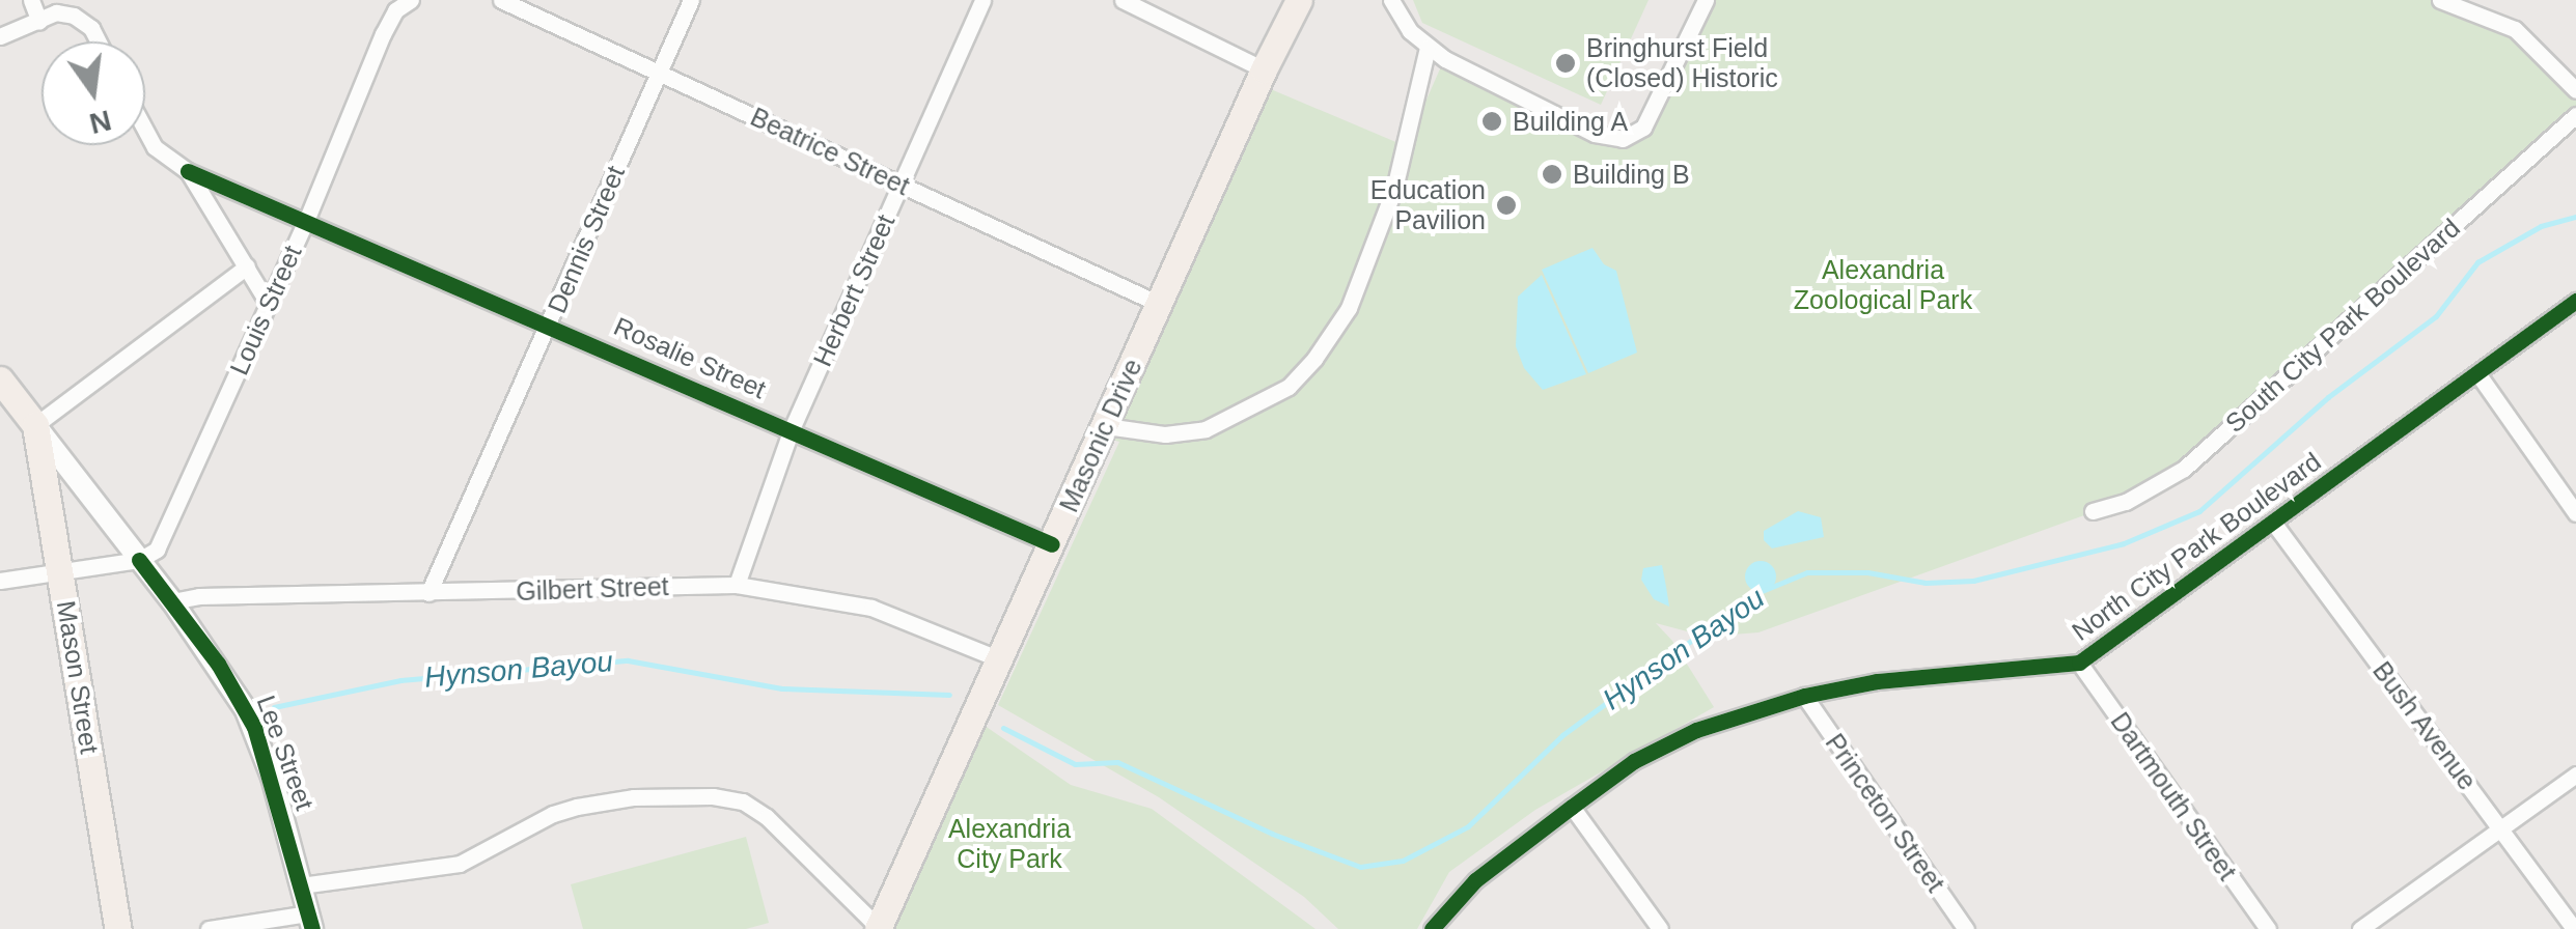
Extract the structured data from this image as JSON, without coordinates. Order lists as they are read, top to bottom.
{
  "streets": {
    "main road": ["Masonic Drive", "Mason Street", "Lee Street"],
    "street": [
      "Beatrice Street",
      "Dennis Street",
      "Herbert Street",
      "Louis Street",
      "South City Park Boulevard",
      "Rosalie Street",
      "North City Park Boulevard",
      "Gilbert Street",
      "Bush Avenue",
      "Dartmouth Street",
      "Princeton Street"
    ]
  },
  "crossings": [
    ["Beatrice Street", "Dennis Street"],
    ["Beatrice Street", "Herbert Street"],
    ["Beatrice Street", "Masonic Drive"],
    ["Dennis Street", "Rosalie Street"],
    ["Dennis Street", "Gilbert Street"],
    ["Herbert Street", "Rosalie Street"],
    ["Herbert Street", "Gilbert Street"],
    ["Louis Street", "Rosalie Street"],
    ["Louis Street", "Lee Street"],
    ["Rosalie Street", "Masonic Drive"],
    ["Masonic Drive", "Gilbert Street"],
    ["North City Park Boulevard", "Bush Avenue"],
    ["North City Park Boulevard", "Dartmouth Street"],
    ["North City Park Boulevard", "Princeton Street"],
    ["Gilbert Street", "Lee Street"],
    ["Mason Street", "Lee Street"]
  ],
  "water": ["Hynson Bayou"],
  "parks": ["Alexandria Zoological Park", "Alexandria City Park"],
  "places": [
    "Bringhurst Field (Closed) Historic",
    "Building A",
    "Building B",
    "Education Pavilion"
  ],
  "north": "bottom"
}
